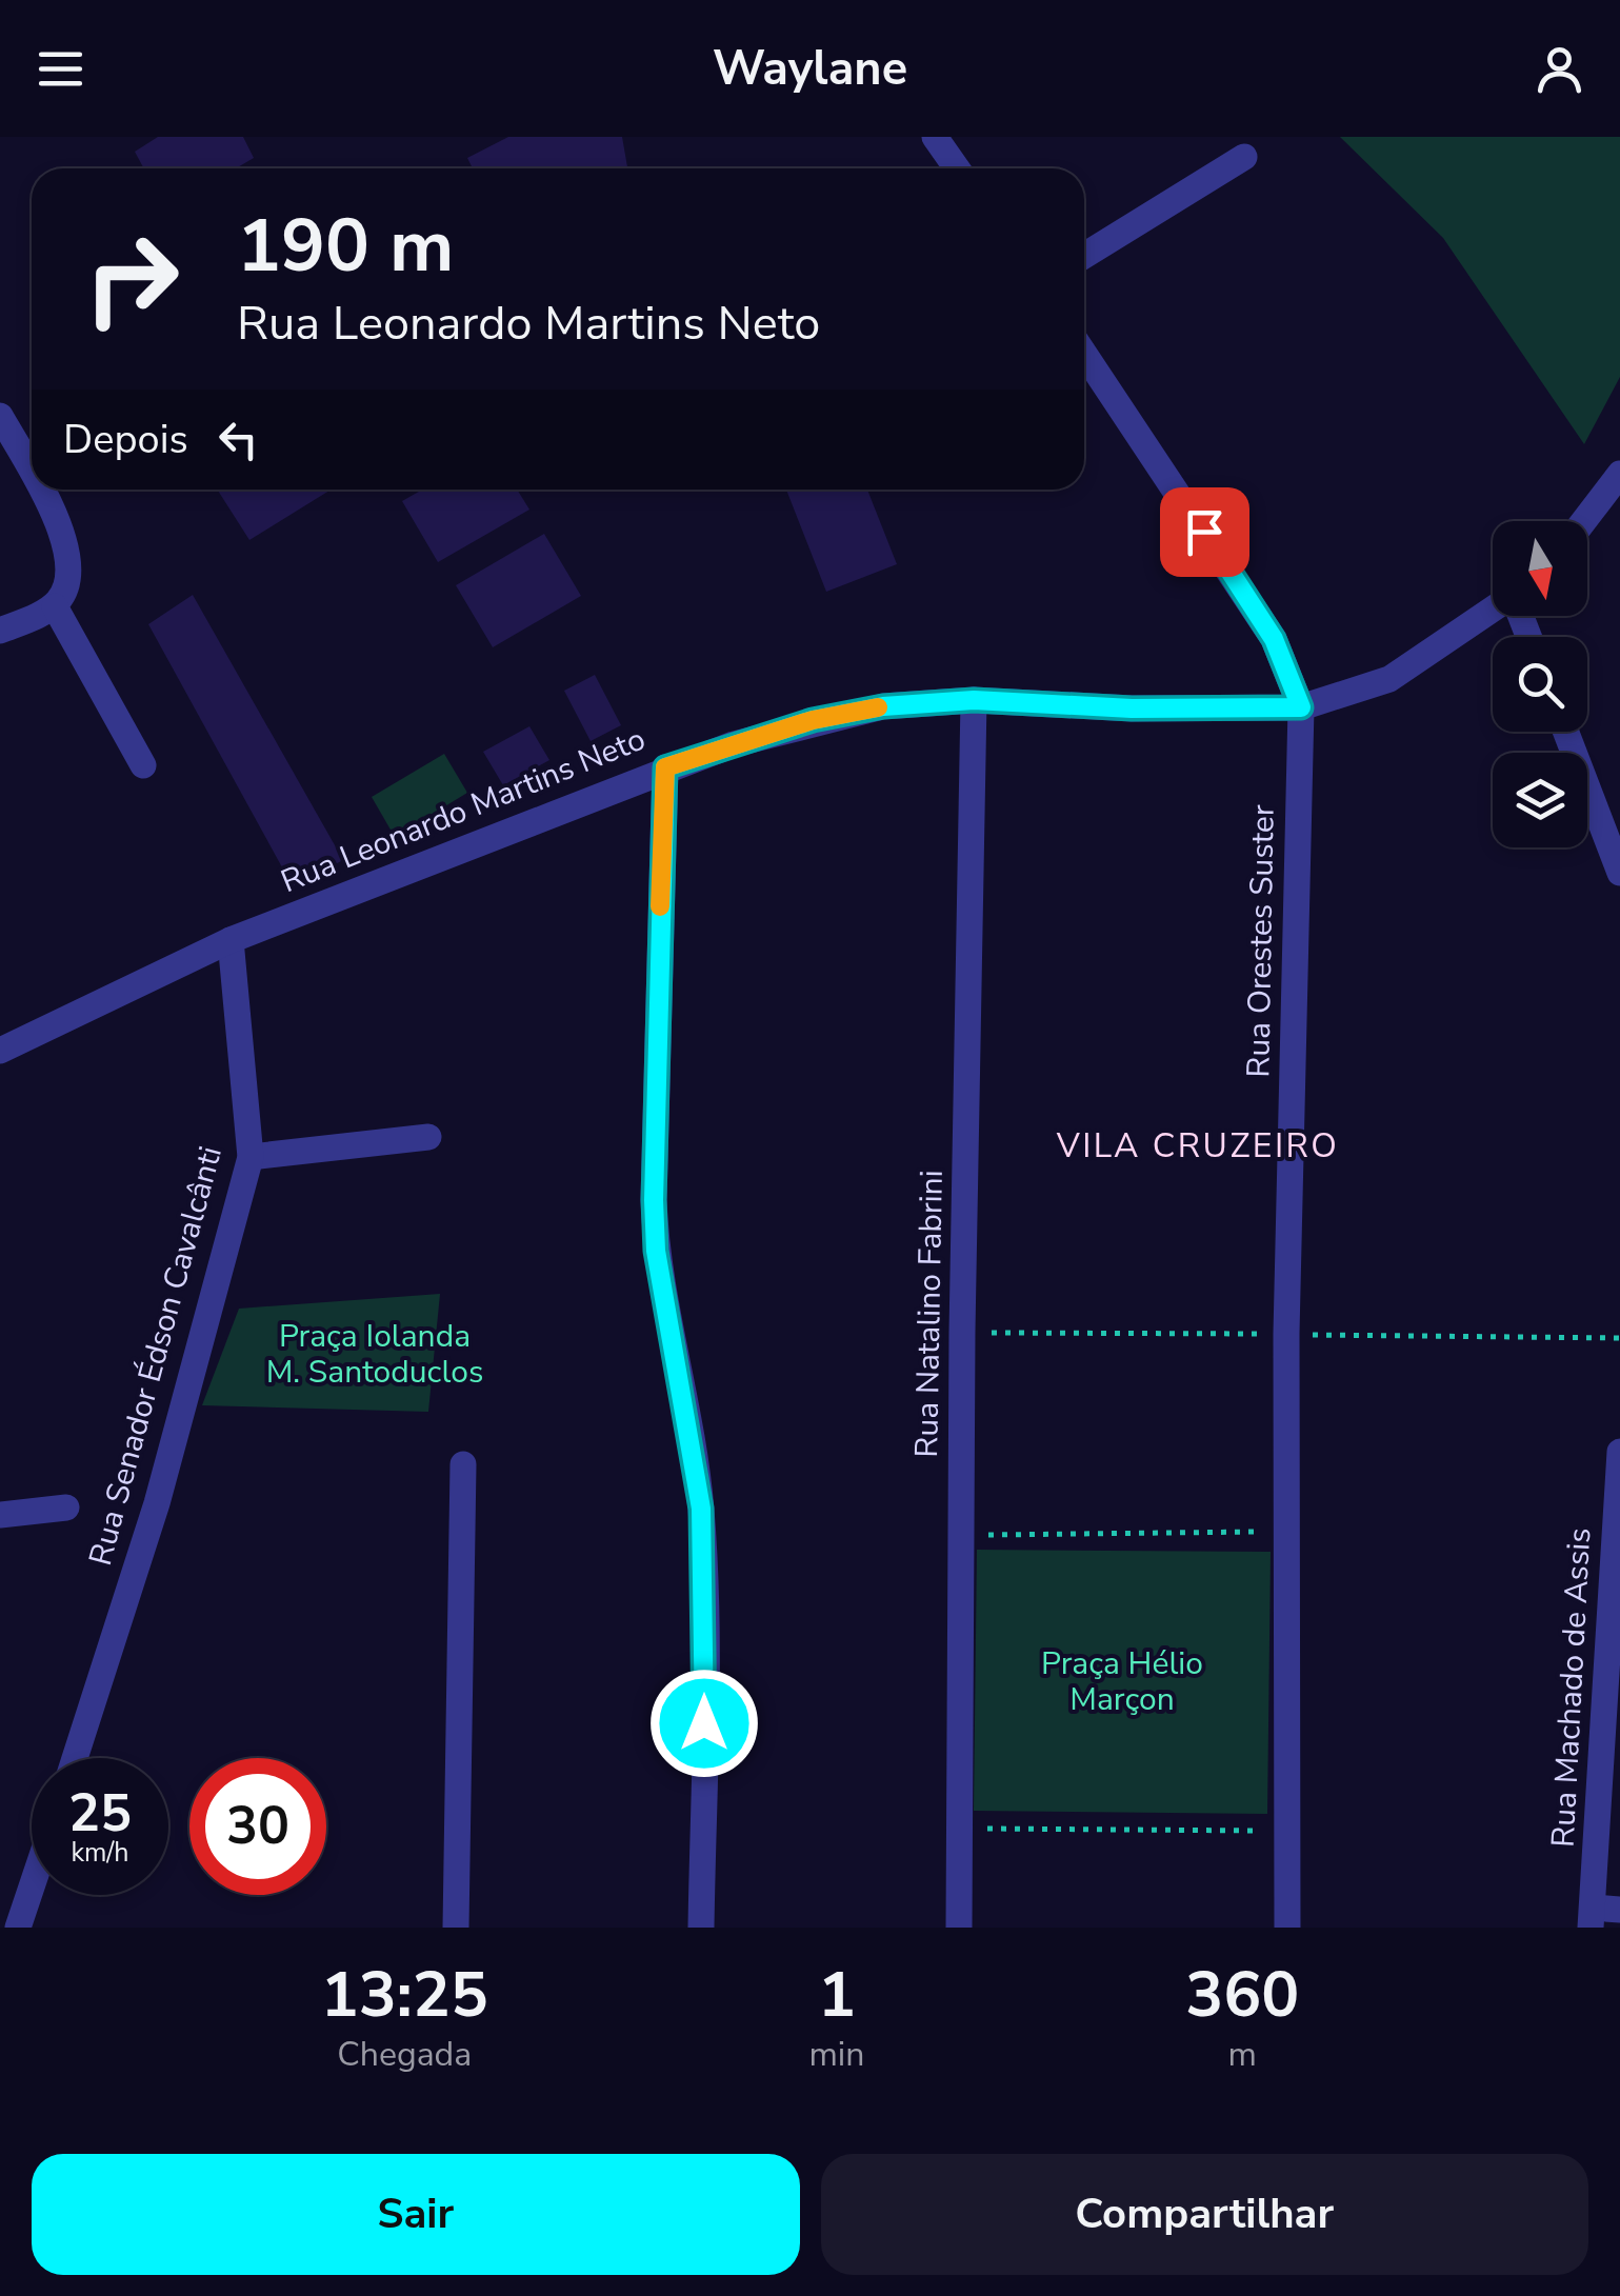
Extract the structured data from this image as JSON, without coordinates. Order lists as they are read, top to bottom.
{
  "streets": {
    "street": [
      "Rua Leonardo Martins Neto",
      "Rua Orestes Suster",
      "Rua Natalino Fabrini",
      "Rua Senador Édson Cavalcânti",
      "Rua Machado de Assis"
    ]
  },
  "crossings": [
    ["Rua Leonardo Martins Neto", "Rua Orestes Suster"],
    ["Rua Leonardo Martins Neto", "Rua Natalino Fabrini"],
    ["Rua Leonardo Martins Neto", "Rua Senador Édson Cavalcânti"]
  ],
  "districts": ["VILA CRUZEIRO"],
  "parks": ["Praça Iolanda M. Santoduclos", "Praça Hélio Marçon"],
  "north": "bottom",
  "page": {
    "header": "Waylane",
    "turn": ["190 m", "Rua Leonardo Martins Neto"],
    "then": "Depois",
    "speed": "25 km/h",
    "limit": "30",
    "eta": [
      "13:25",
      "Chegada",
      "1",
      "min",
      "360",
      "m"
    ],
    "buttons": ["Sair", "Compartilhar"]
  }
}
